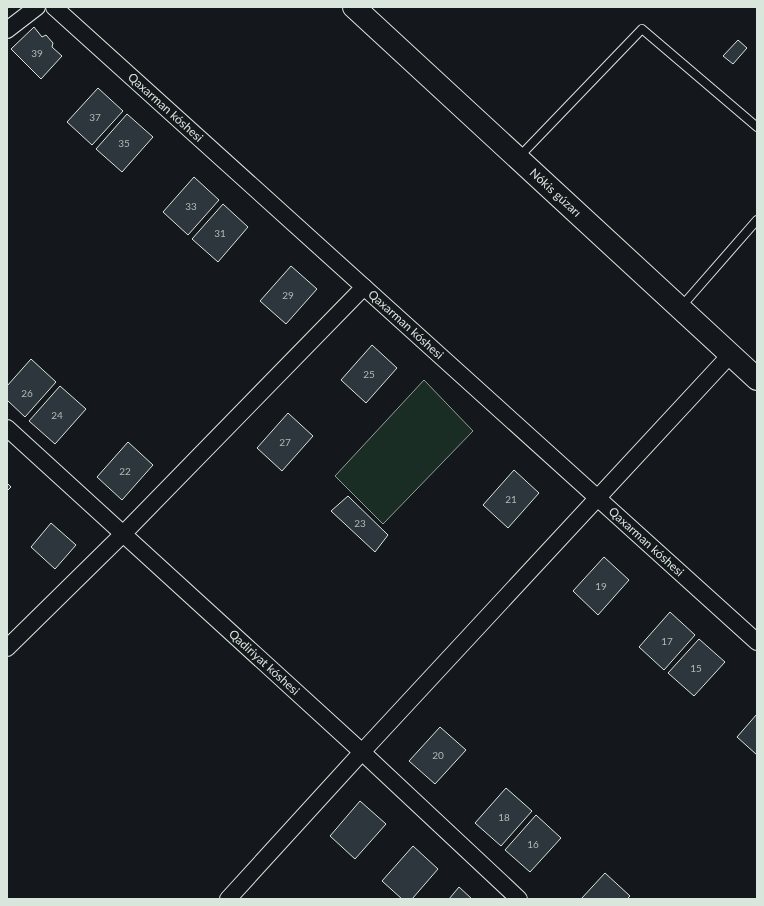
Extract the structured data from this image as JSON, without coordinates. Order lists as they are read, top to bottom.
{
  "streets": {
    "main road": ["Nókis gúzarı"],
    "street": ["Qaxarman kóshesi", "Qadiriyat kóshesi"]
  },
  "house_numbers": [
    "39",
    "37",
    "35",
    "33",
    "31",
    "29",
    "25",
    "26",
    "24",
    "27",
    "22",
    "21",
    "23",
    "19",
    "17",
    "15",
    "20",
    "18",
    "16"
  ]
}
